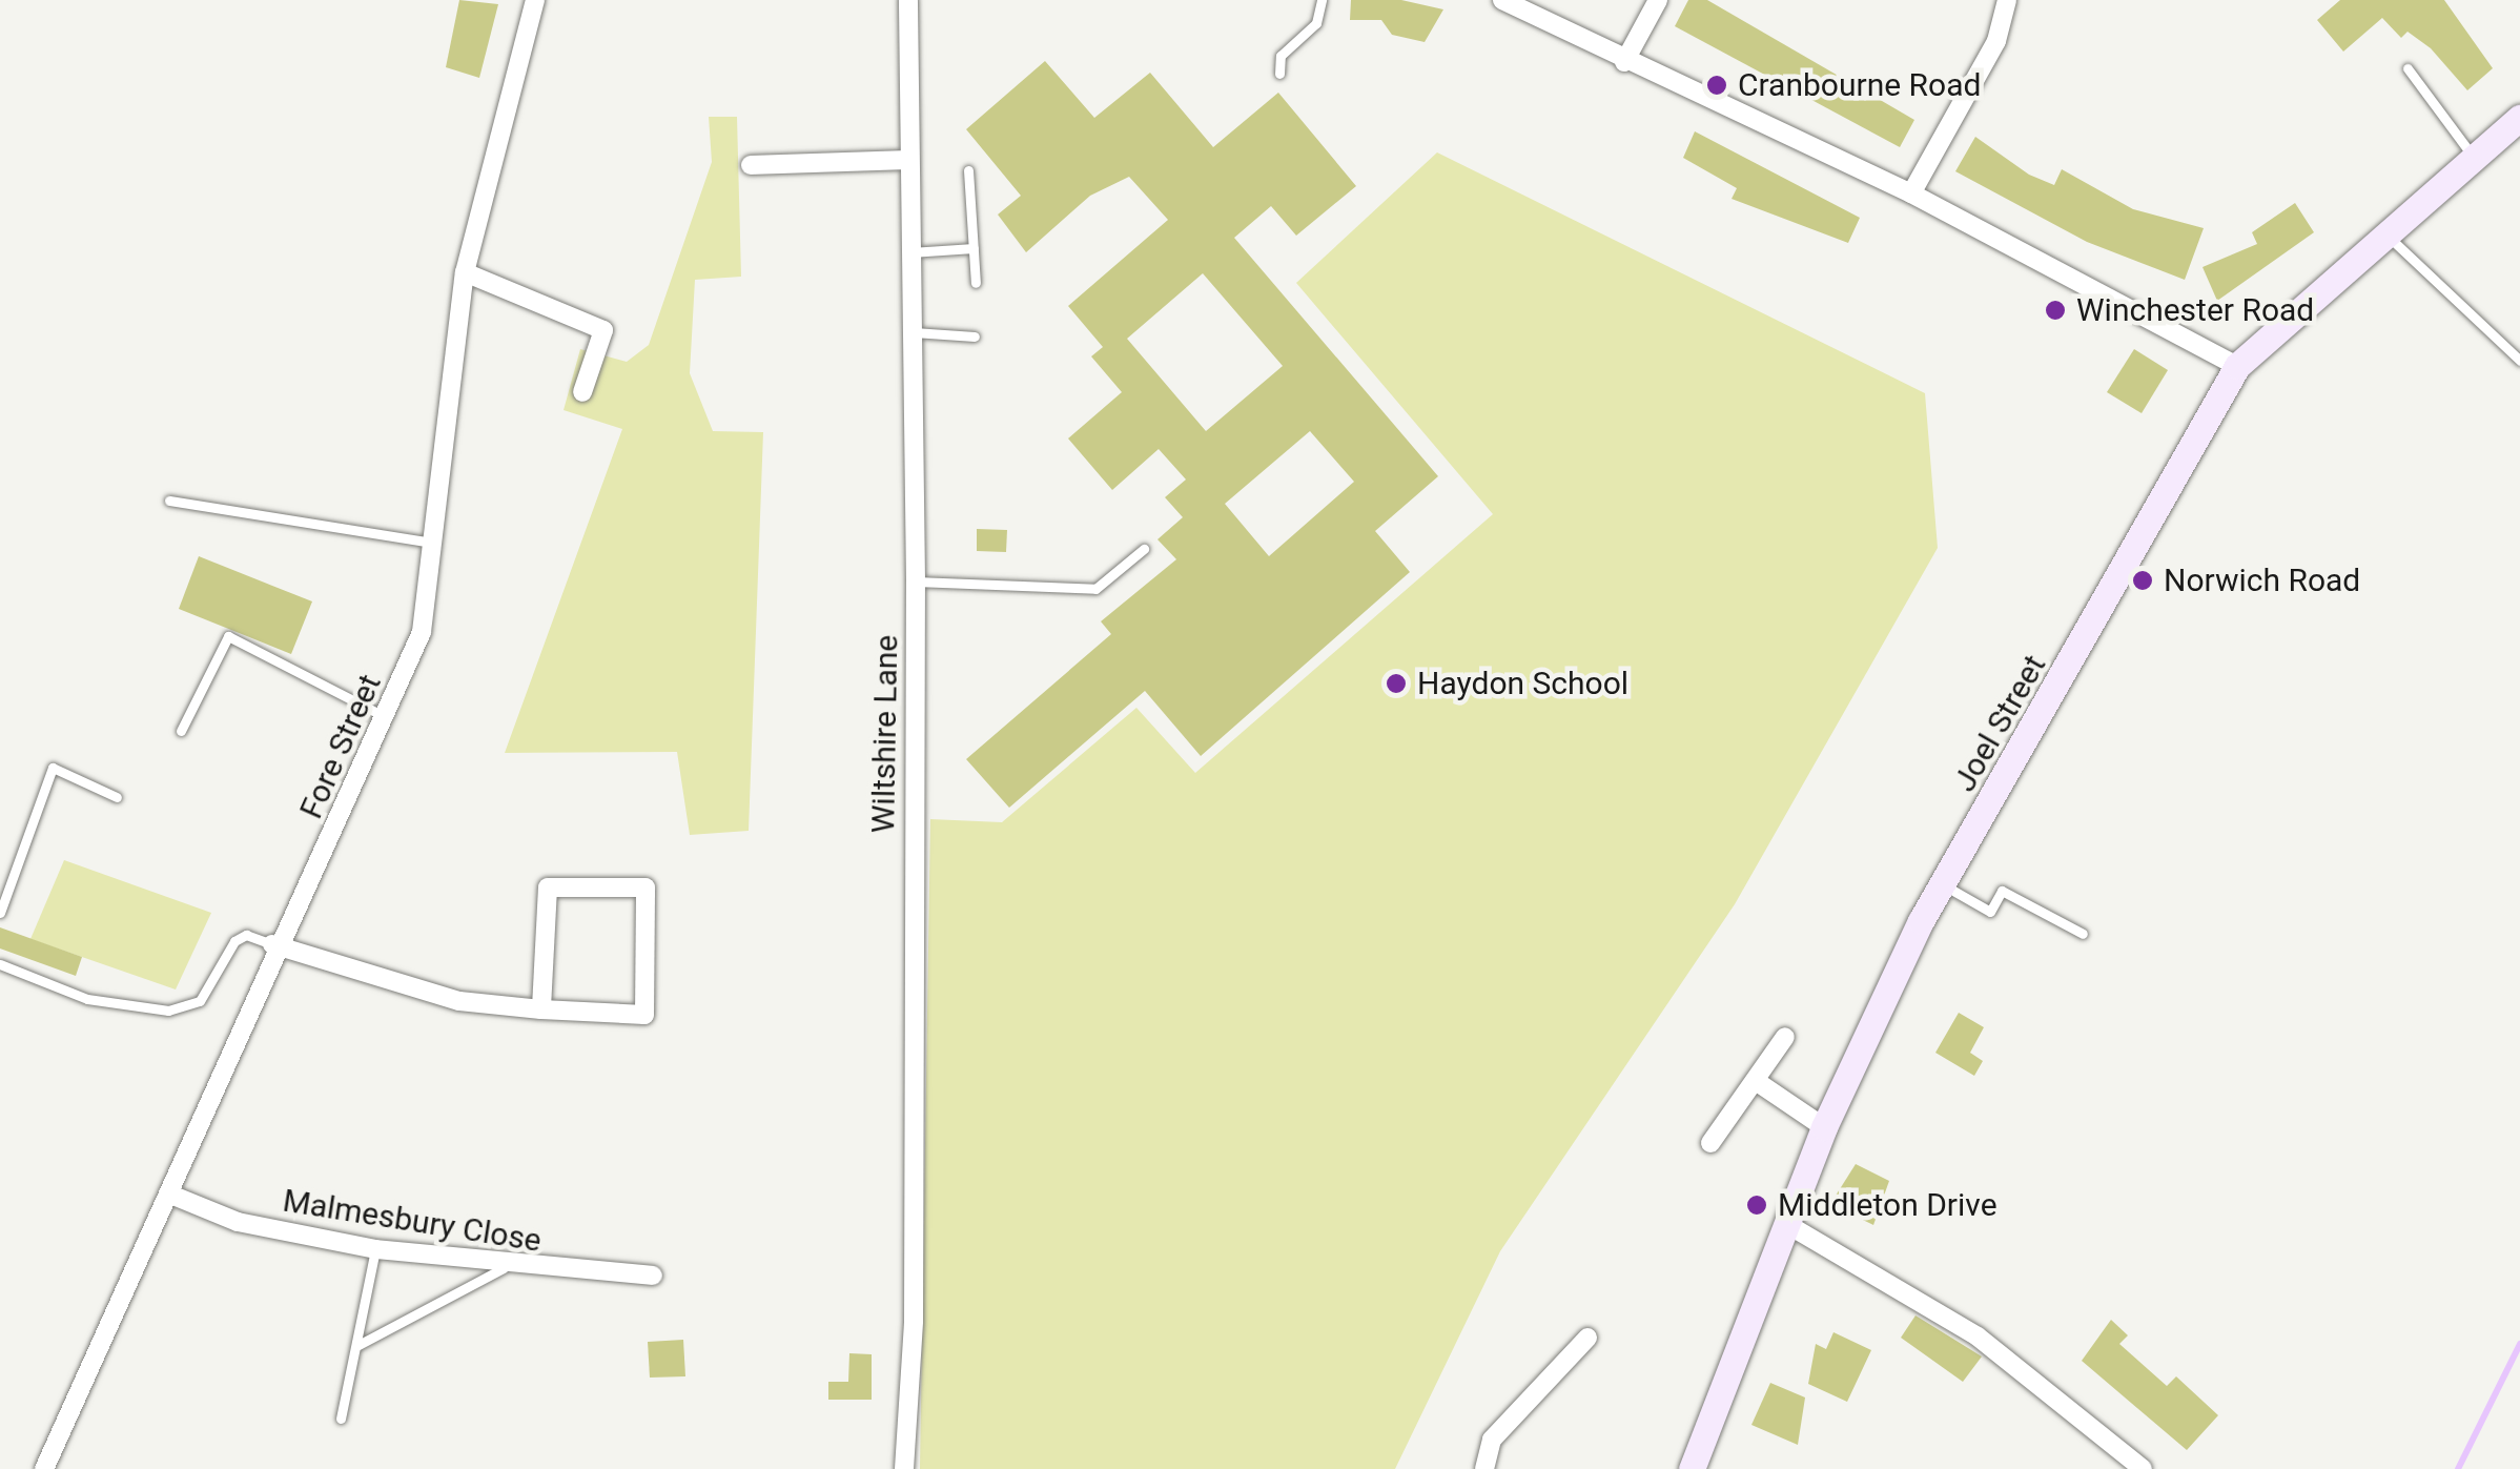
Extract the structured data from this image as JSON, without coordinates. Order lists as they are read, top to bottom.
{
  "streets": {
    "main road": ["Joel Street"],
    "street": ["Wiltshire Lane", "Fore Street", "Malmesbury Close"]
  },
  "crossings": [
    ["Fore Street", "Malmesbury Close"]
  ],
  "places": [
    "Cranbourne Road",
    "Winchester Road",
    "Norwich Road",
    "Haydon School",
    "Middleton Drive"
  ]
}
